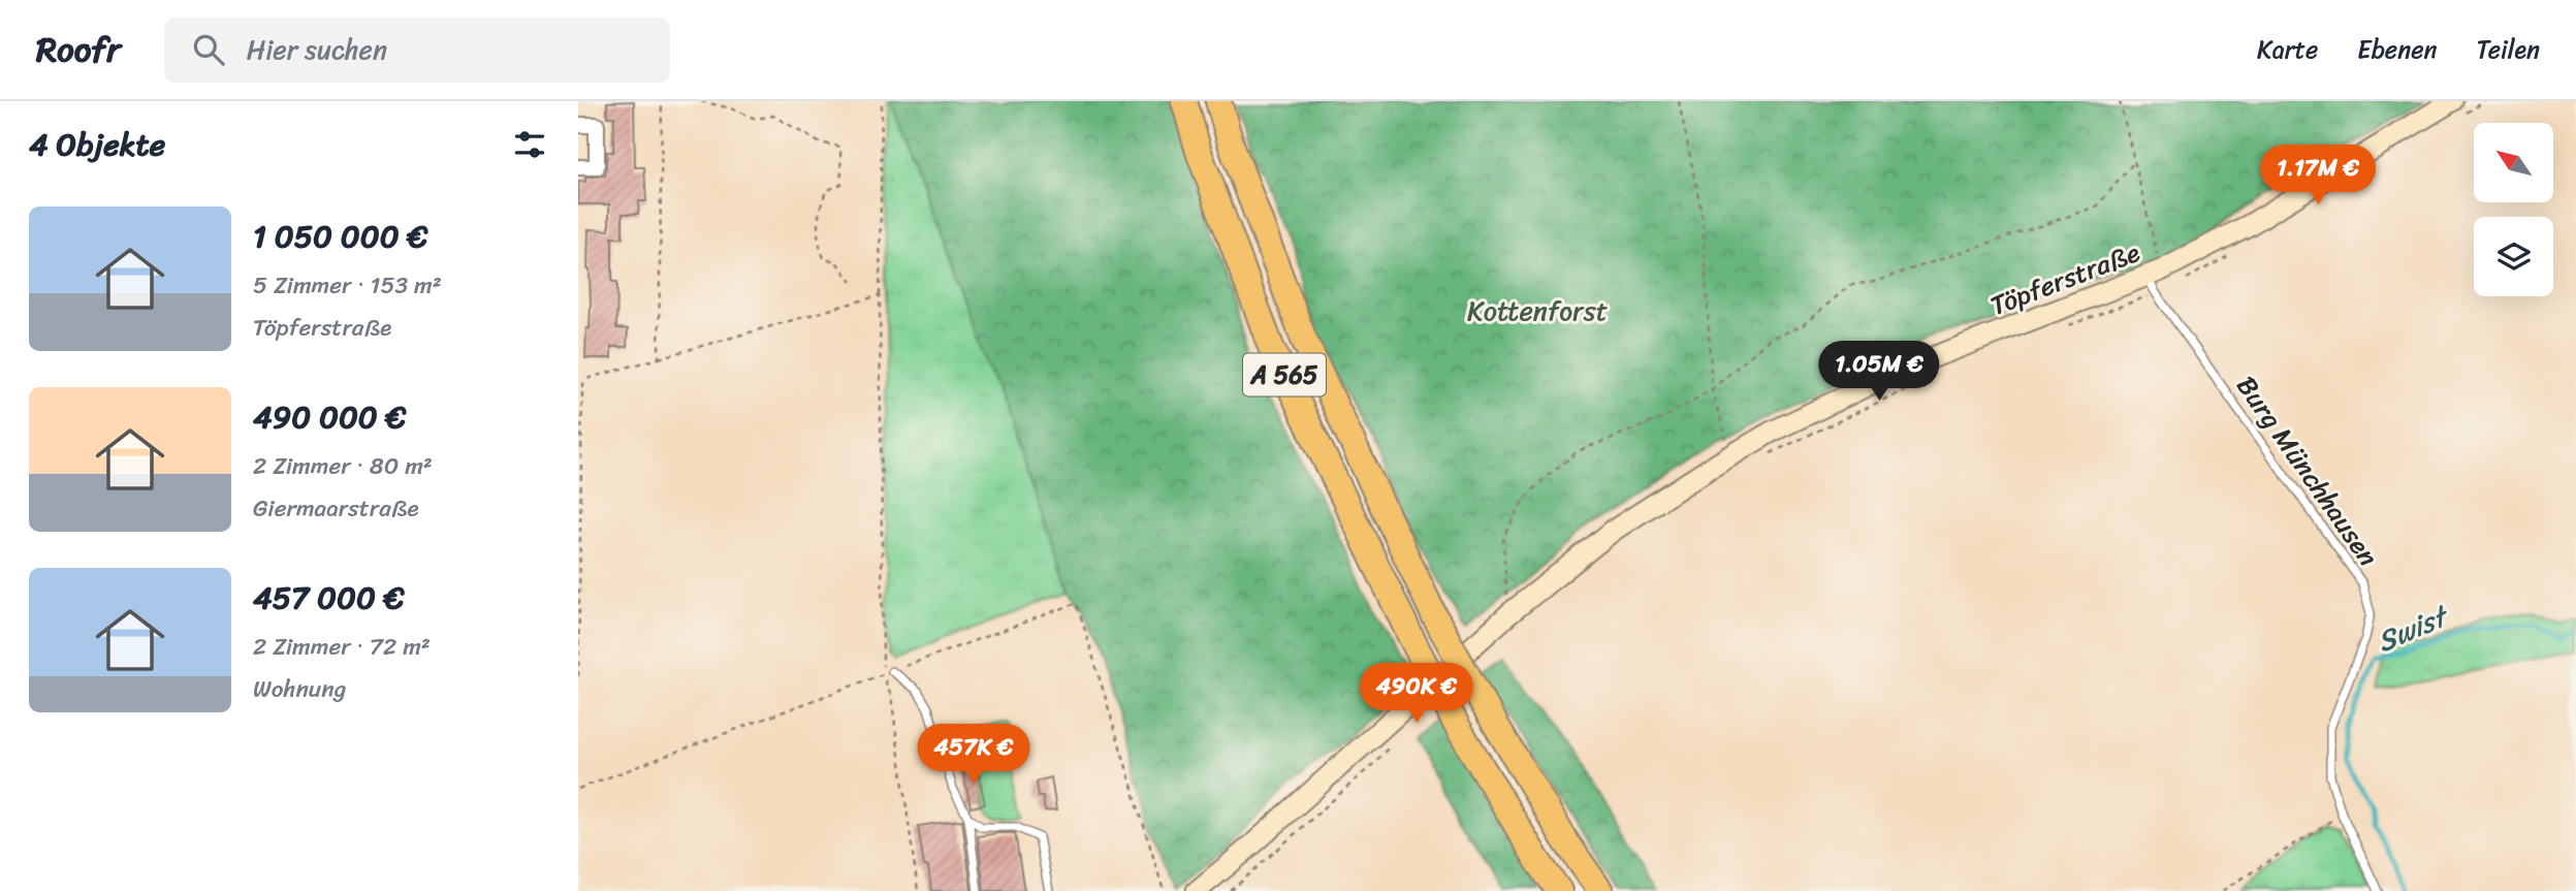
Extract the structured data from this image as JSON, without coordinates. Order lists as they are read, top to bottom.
{
  "streets": {
    "highway": ["A 565"],
    "main road": ["Töpferstraße"],
    "lane": ["Burg Münchhausen"]
  },
  "crossings": [
    ["Töpferstraße", "Burg Münchhausen"]
  ],
  "water": ["Swist"],
  "parks": ["Kottenforst"],
  "north": "top left",
  "page": {
    "header": "Roofr",
    "search": "Hier suchen",
    "nav": ["Karte", "Ebenen", "Teilen"],
    "heading": "4 Objekte",
    "price": [
      "1.17M €",
      "1.05M €",
      "490K €",
      "457K €"
    ],
    "list": [
      {
        "name": "1 050 000 €",
        "note": "5 Zimmer · 153 m² · Töpferstraße"
      },
      {
        "name": "490 000 €",
        "note": "2 Zimmer · 80 m² · Giermaarstraße"
      },
      {
        "name": "457 000 €",
        "note": "2 Zimmer · 72 m² · Wohnung"
      }
    ]
  }
}
